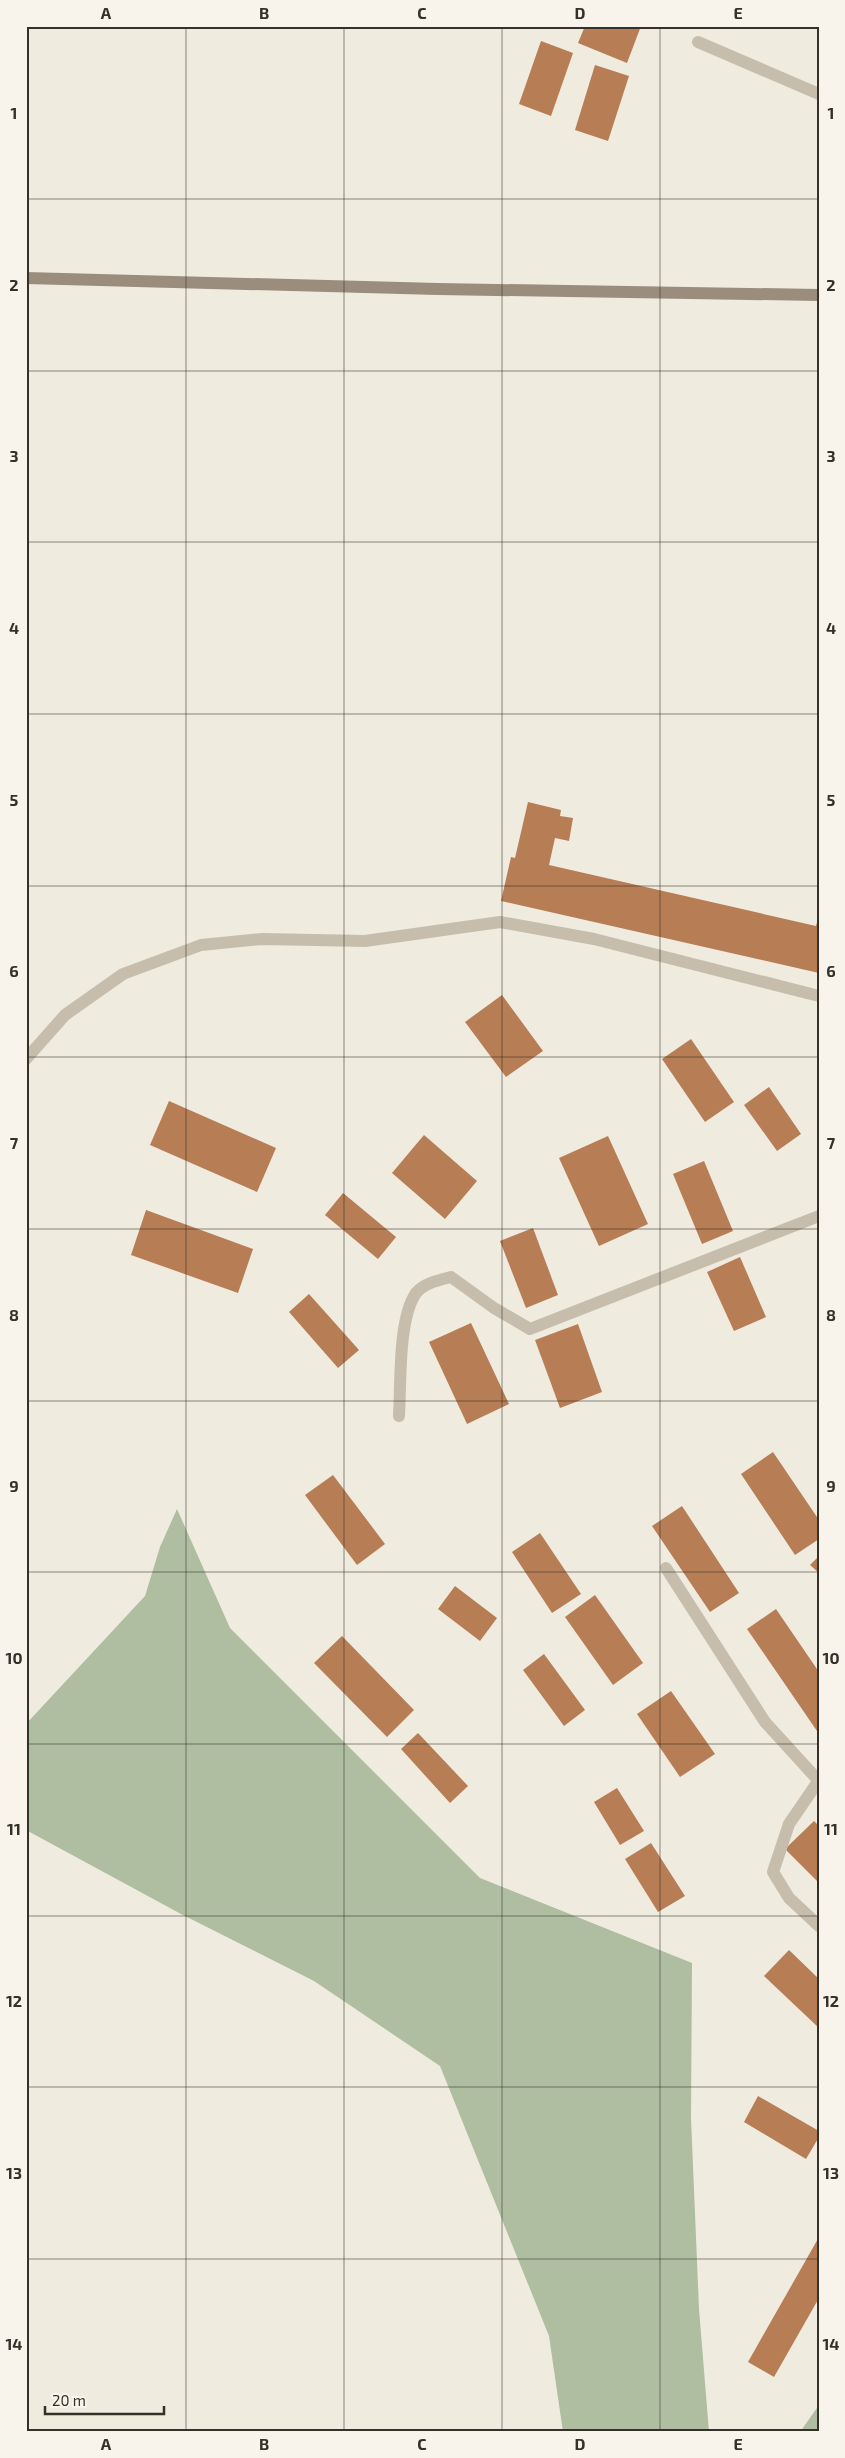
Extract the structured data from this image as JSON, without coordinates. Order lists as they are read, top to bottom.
{
  "scale_bar": "20 m",
  "grid": {
    "columns": [
      "A",
      "B",
      "C",
      "D",
      "E"
    ],
    "rows": [
      "1",
      "2",
      "3",
      "4",
      "5",
      "6",
      "7",
      "8",
      "9",
      "10",
      "11",
      "12",
      "13",
      "14"
    ]
  }
}
